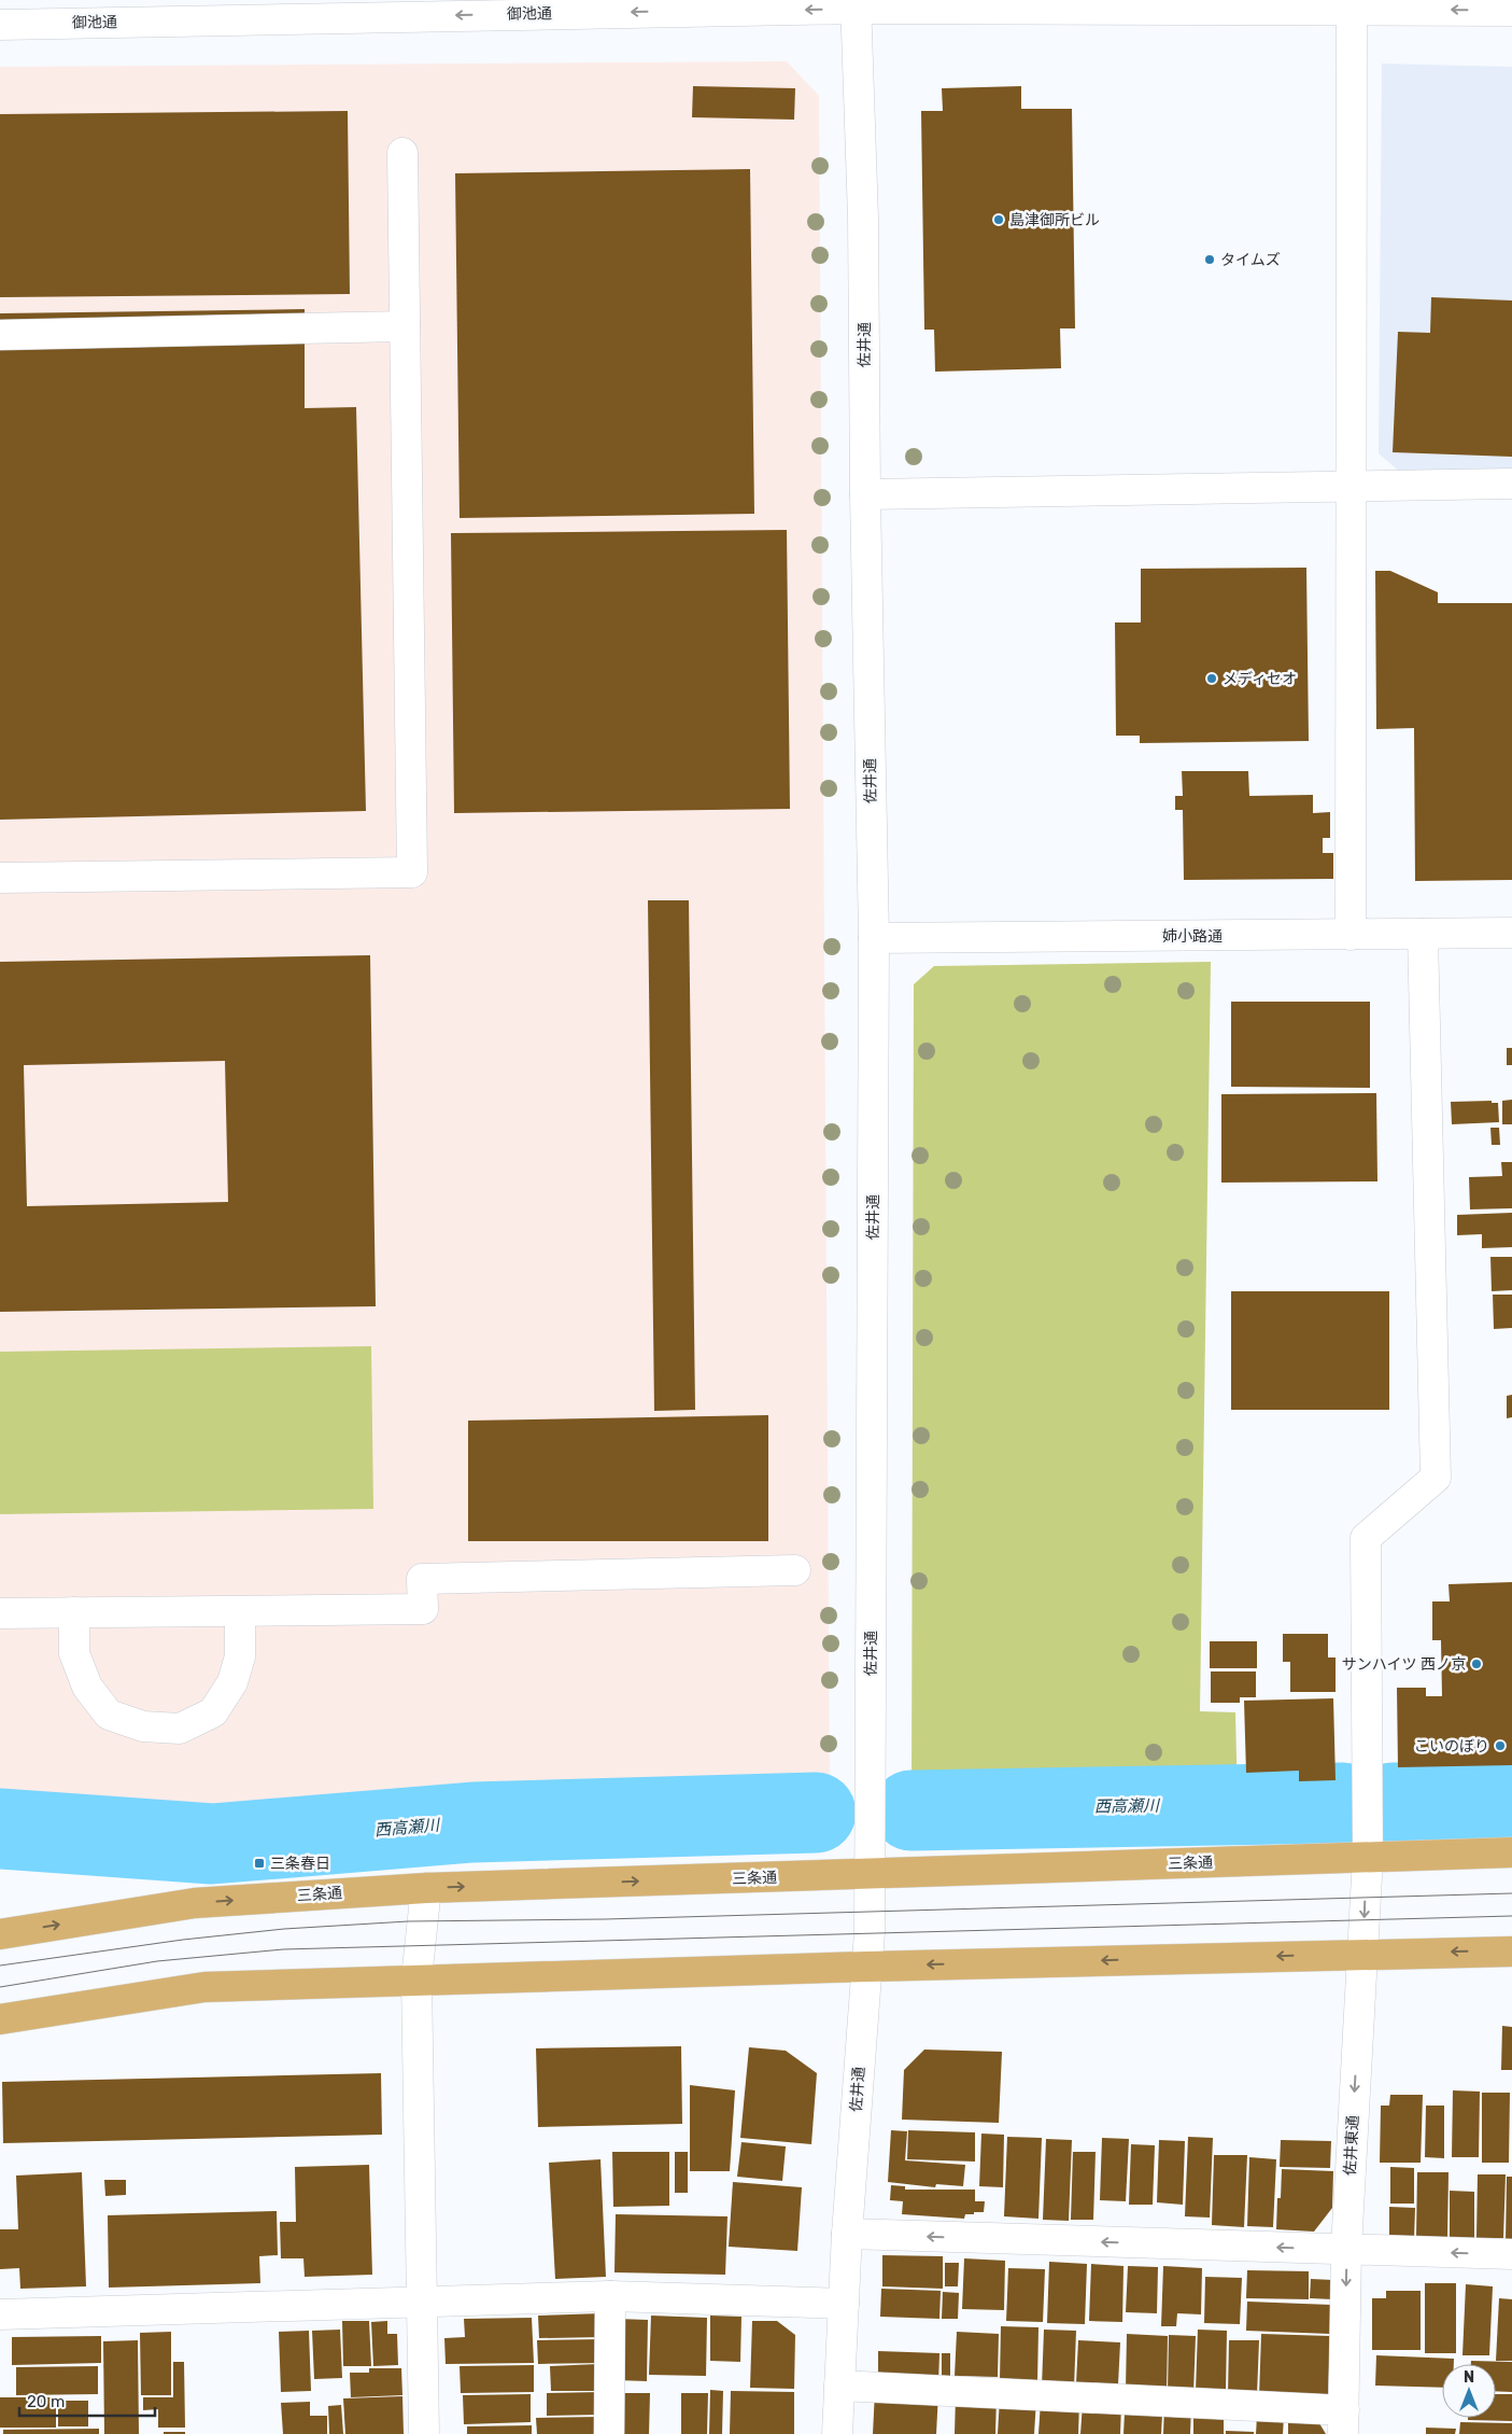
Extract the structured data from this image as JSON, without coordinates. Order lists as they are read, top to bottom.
{
  "streets": {
    "main road": ["三条通"],
    "street": [
      "御池通",
      "佐井通",
      "姉小路通",
      "佐井東通"
    ]
  },
  "crossings": [
    ["御池通", "佐井通"],
    ["佐井通", "姉小路通"],
    ["佐井通", "三条通"],
    ["姉小路通", "佐井東通"],
    ["三条通", "佐井東通"]
  ],
  "one_way": ["御池通", "佐井東通"],
  "water": ["西高瀬川"],
  "places": {
    "other": [
      "島津御所ビル",
      "タイムズ",
      "メディセオ",
      "サンハイツ 西ノ京",
      "こいのぼり"
    ],
    "transit": ["三条春日"]
  },
  "scale_bar": "20 m",
  "north": "top"
}
